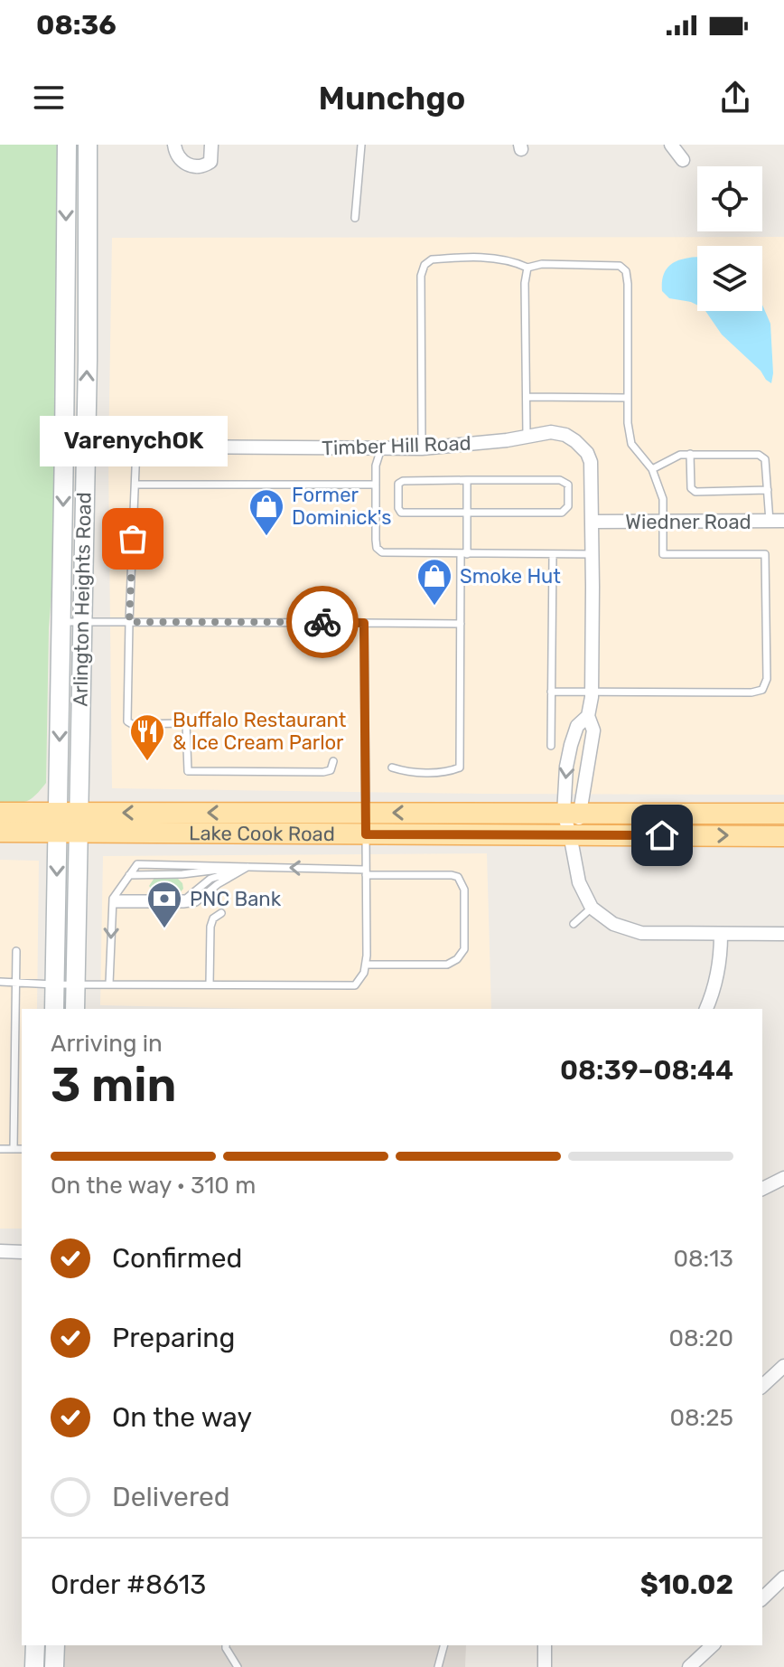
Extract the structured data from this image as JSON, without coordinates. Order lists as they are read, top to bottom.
{
  "streets": {
    "main road": ["Arlington Heights Road", "Lake Cook Road"],
    "street": ["Timber Hill Road", "Wiedner Road"]
  },
  "crossings": [
    ["Timber Hill Road", "Wiedner Road"],
    ["Timber Hill Road", "Arlington Heights Road"],
    ["Timber Hill Road", "Lake Cook Road"],
    ["Arlington Heights Road", "Lake Cook Road"]
  ],
  "places": {
    "shop": ["Former Dominick's", "Smoke Hut"],
    "other": ["VarenychOK"],
    "restaurant": ["Buffalo Restaurant & Ice Cream Parlor"],
    "bank": ["PNC Bank"]
  },
  "page": {
    "status": "08:36",
    "header": "Munchgo",
    "bubble": "VarenychOK",
    "heading": ["3 min", "Arriving in", "08:39–08:44"],
    "panel": ["Order #8613", "$10.02"],
    "bar": "On the way · 310 m",
    "list": [
      ["Confirmed", "08:13"],
      ["Preparing", "08:20"],
      ["On the way", "08:25"],
      "Delivered"
    ]
  }
}
